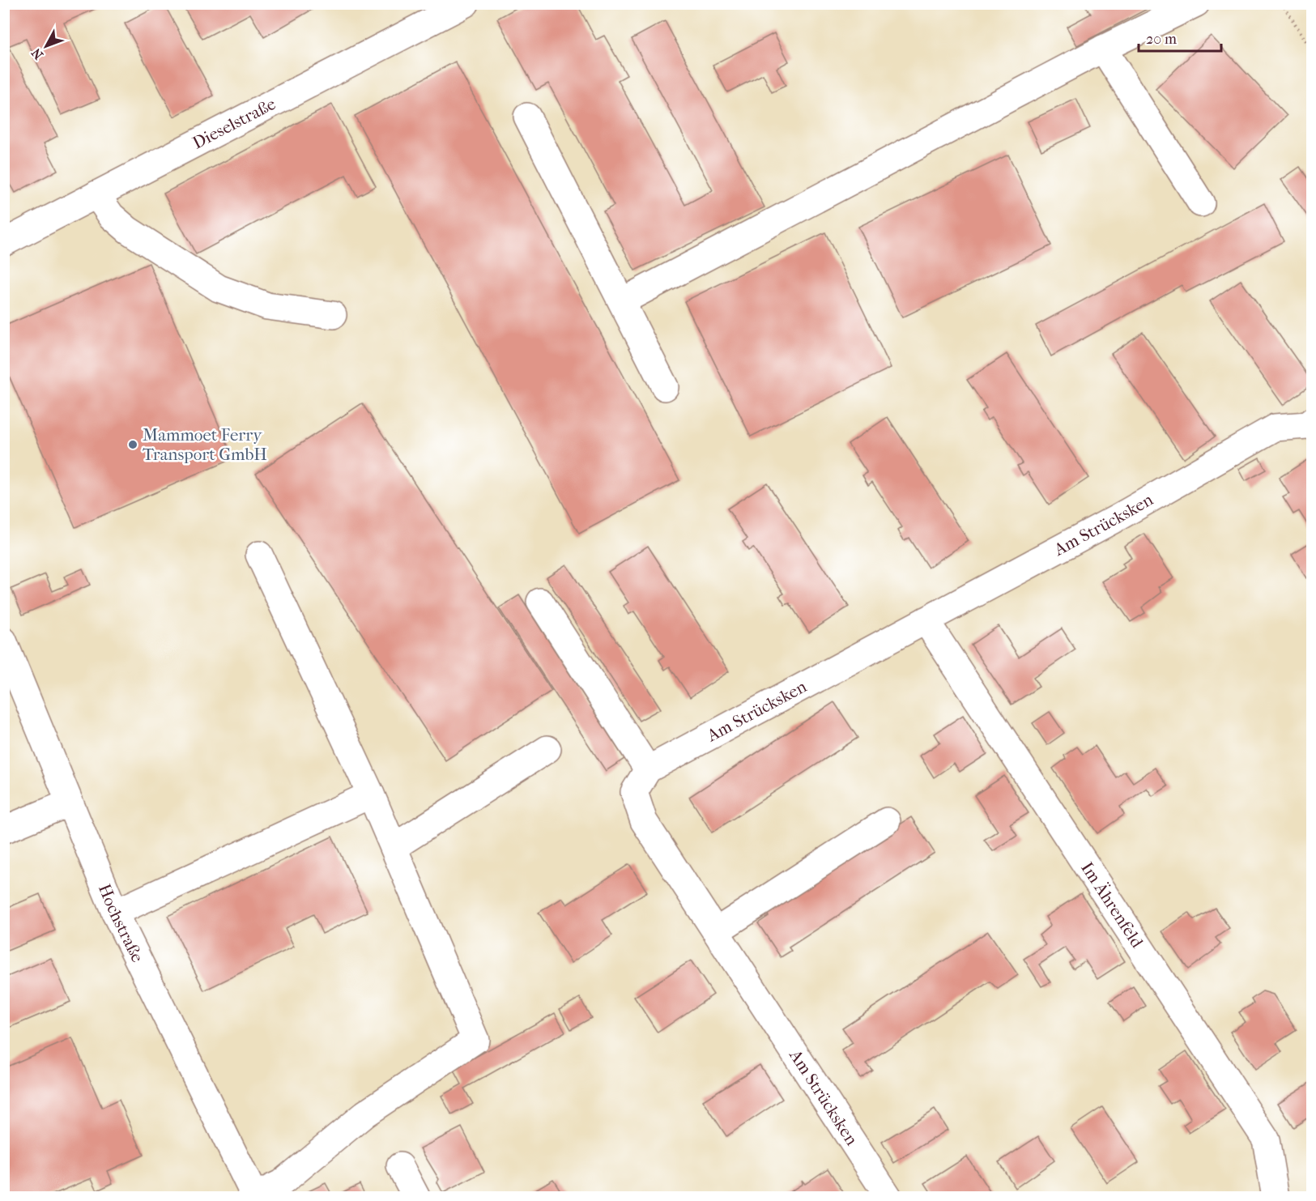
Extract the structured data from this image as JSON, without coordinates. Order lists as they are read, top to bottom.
{
  "streets": {
    "street": [
      "Dieselstraße",
      "Am Strücksken",
      "Im Ährenfeld",
      "Hochstraße"
    ]
  },
  "crossings": [
    ["Am Strücksken", "Im Ährenfeld"]
  ],
  "places": ["Mammoet Ferry Transport GmbH"],
  "scale_bar": "20 m",
  "north": "bottom left"
}
